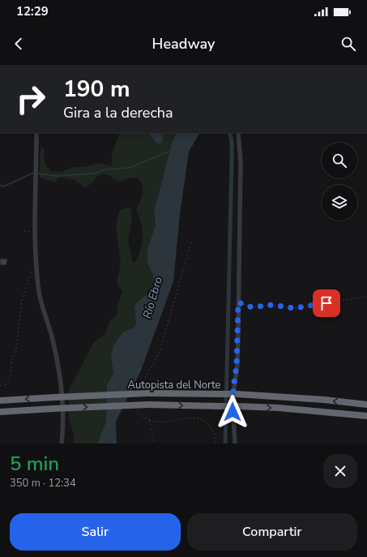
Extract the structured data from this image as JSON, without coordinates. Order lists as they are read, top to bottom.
{
  "streets": {
    "highway": ["Autopista del Norte"]
  },
  "water": ["Río Ebro"],
  "page": {
    "status": "12:29",
    "header": "Headway",
    "turn": ["190 m", "Gira a la derecha"],
    "heading": ["5 min", "350 m · 12:34"],
    "buttons": ["Salir", "Compartir"]
  }
}
